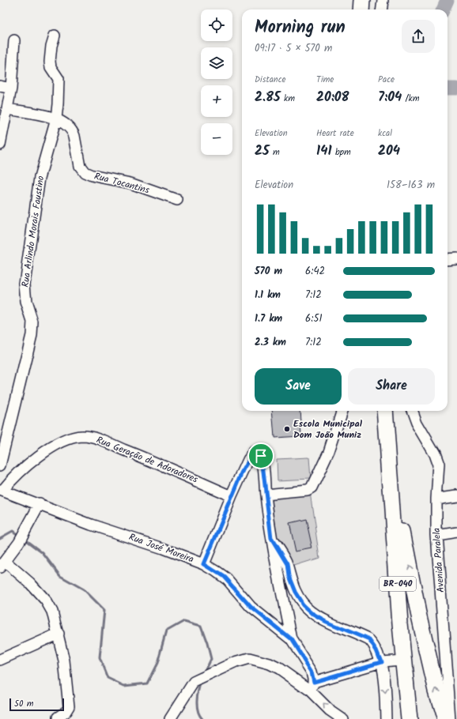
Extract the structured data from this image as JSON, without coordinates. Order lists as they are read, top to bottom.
{
  "streets": {
    "highway": ["BR-040"],
    "street": [
      "Rua Tocantins",
      "Rua Arlindo Morais Faustino",
      "Rua Geração de Adoradores",
      "Rua José Moreira",
      "Avenida Paralela"
    ]
  },
  "crossings": [
    ["Rua Tocantins", "Rua Arlindo Morais Faustino"],
    ["Rua Geração de Adoradores", "Rua José Moreira"]
  ],
  "places": ["Escola Municipal Dom João Muniz"],
  "scale_bar": "50 m",
  "page": {
    "map_buttons": ["+", "−"],
    "heading": ["Morning run", "09:17 · 5 × 570 m"],
    "stats": [
      ["Distance", "2.85 km"],
      ["Time", "20:08"],
      ["Pace", "7:04 /km"],
      ["Elevation", "25 m"],
      ["Heart rate", "141 bpm"],
      ["kcal", "204"]
    ],
    "chart": ["Elevation", "158–163 m"],
    "list": [
      {
        "name": "570 m",
        "note": "6:42"
      },
      {
        "name": "1.1 km",
        "note": "7:12"
      },
      {
        "name": "1.7 km",
        "note": "6:51"
      },
      {
        "name": "2.3 km",
        "note": "7:12"
      }
    ],
    "buttons": ["Save", "Share"],
    "scale": "50 m"
  }
}
